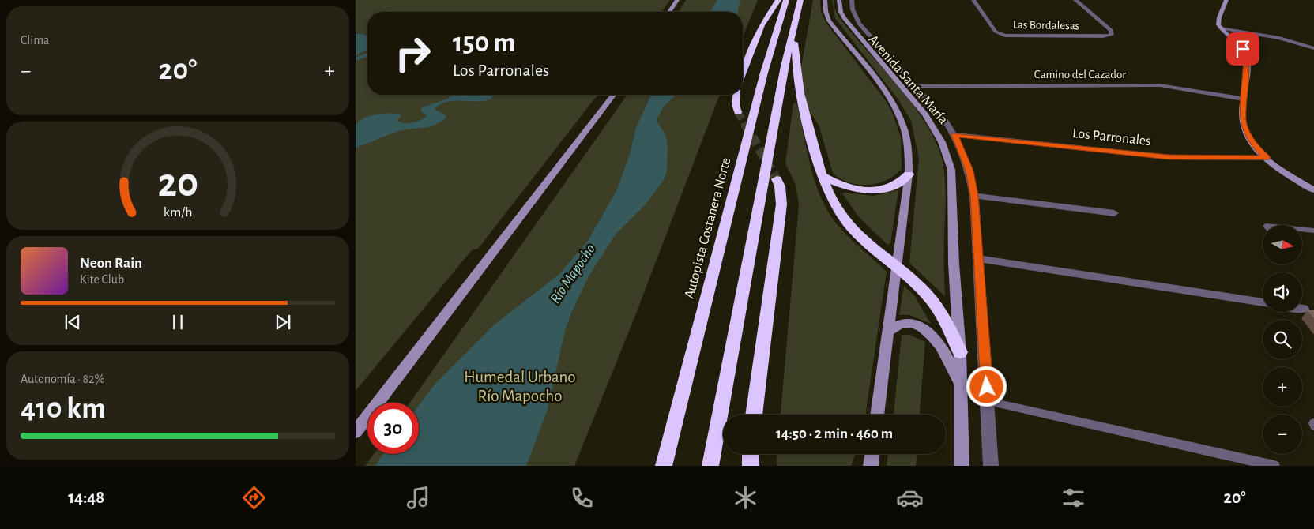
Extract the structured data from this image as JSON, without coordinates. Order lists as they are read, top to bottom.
{
  "streets": {
    "highway": ["Autopista Costanera Norte"],
    "main road": ["Avenida Santa María"],
    "street": ["Las Bordalesas", "Camino del Cazador", "Los Parronales"]
  },
  "crossings": [
    ["Camino del Cazador", "Avenida Santa María"],
    ["Avenida Santa María", "Los Parronales"]
  ],
  "water": ["Río Mapocho"],
  "parks": ["Humedal Urbano Río Mapocho"],
  "north": "right",
  "page": {
    "tile": [
      "Clima",
      ["Autonomía · 82%", "410 km"]
    ],
    "turn": ["150 m", "Los Parronales"],
    "heat": ["−", "20°", "+"],
    "map_buttons": ["+", "−"],
    "song": ["Neon Rain", "Kite Club"],
    "limit": "30",
    "trip": "14:50 · 2 min · 460 m",
    "tabs": ["14:48", "20°"],
    "gauge": ["20", "km/h"]
  }
}
